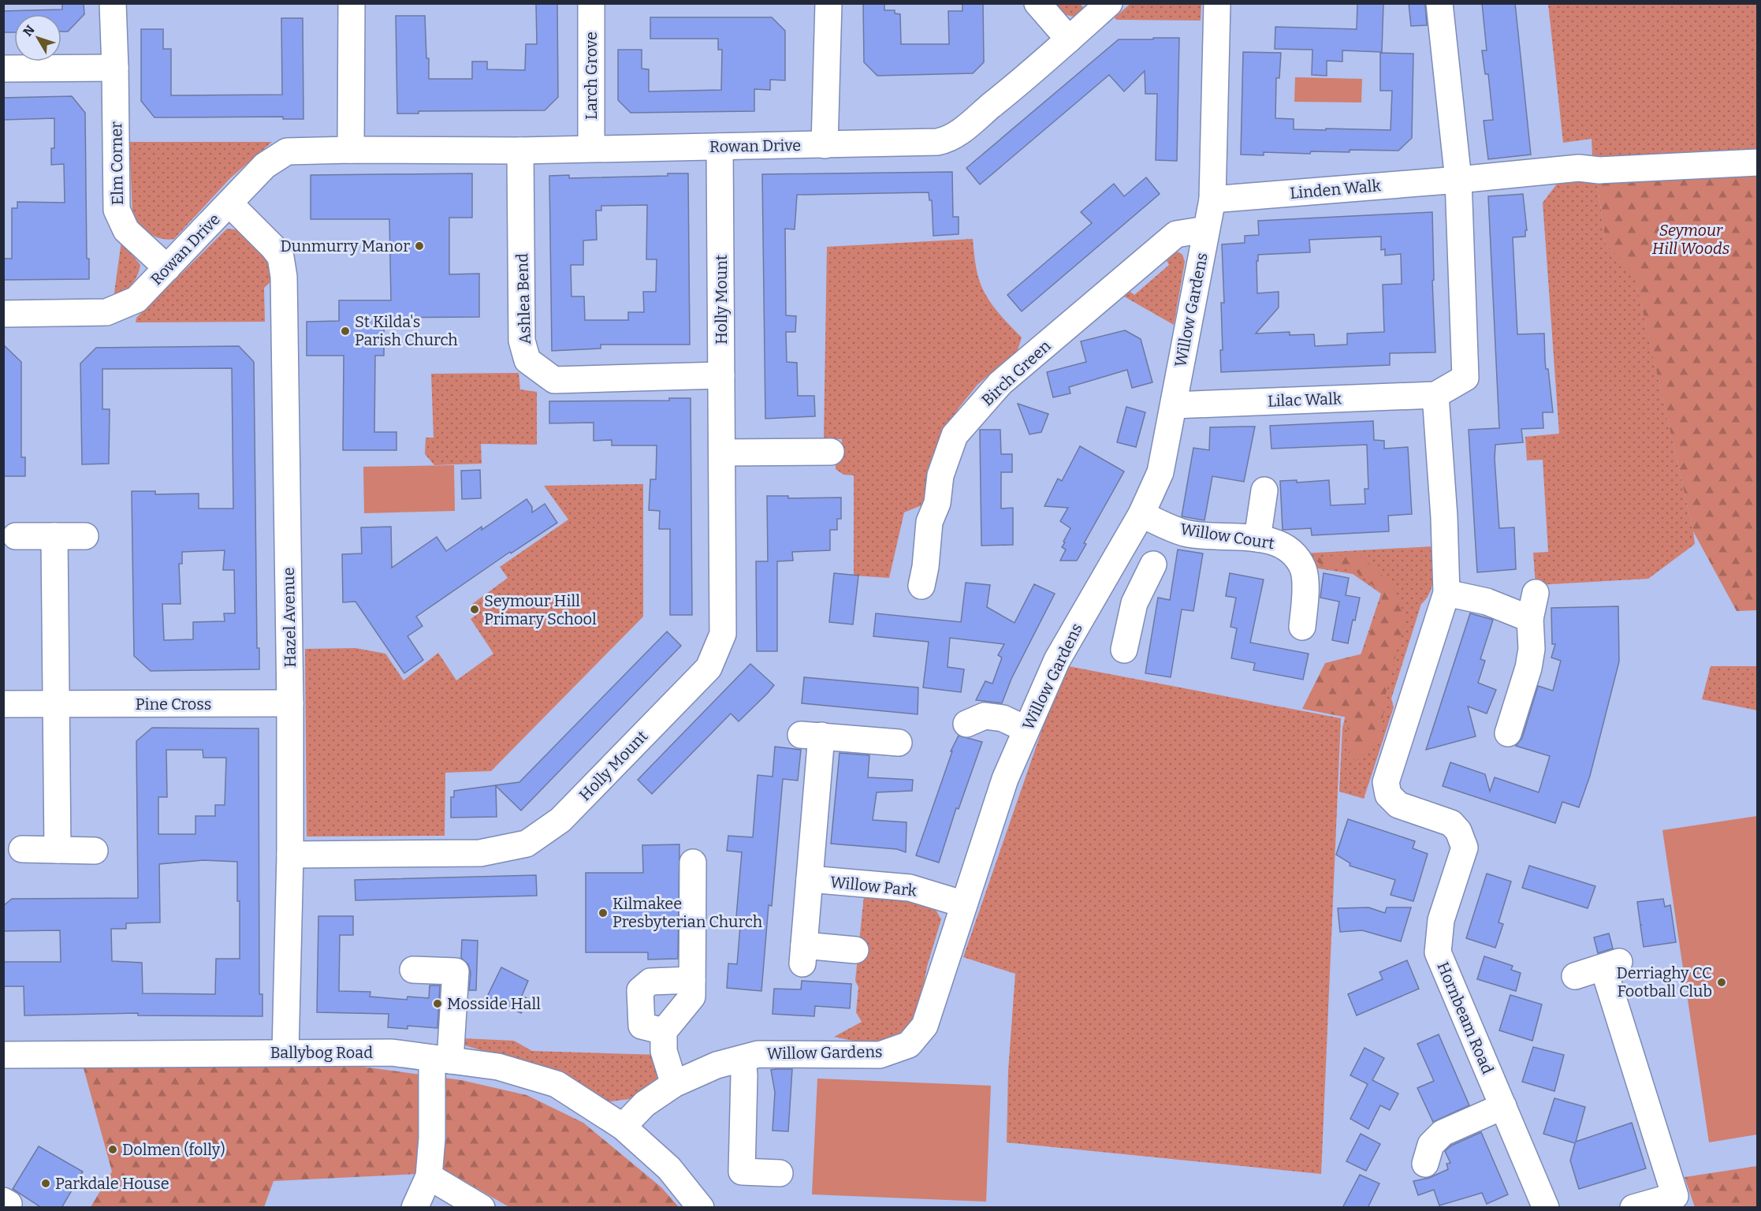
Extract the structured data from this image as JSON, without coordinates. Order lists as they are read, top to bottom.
{
  "streets": {
    "street": [
      "Larch Grove",
      "Rowan Drive",
      "Elm Corner",
      "Linden Walk",
      "Ashlea Bend",
      "Holly Mount",
      "Willow Gardens",
      "Birch Green",
      "Lilac Walk",
      "Willow Court",
      "Hazel Avenue",
      "Pine Cross",
      "Willow Park",
      "Hornbeam Road",
      "Ballybog Road"
    ]
  },
  "crossings": [
    ["Larch Grove", "Rowan Drive"],
    ["Rowan Drive", "Elm Corner"],
    ["Rowan Drive", "Ashlea Bend"],
    ["Rowan Drive", "Holly Mount"],
    ["Rowan Drive", "Hazel Avenue"],
    ["Linden Walk", "Willow Gardens"],
    ["Linden Walk", "Lilac Walk"],
    ["Ashlea Bend", "Holly Mount"],
    ["Holly Mount", "Hazel Avenue"],
    ["Willow Gardens", "Birch Green"],
    ["Willow Gardens", "Lilac Walk"],
    ["Willow Gardens", "Willow Court"],
    ["Willow Gardens", "Willow Park"],
    ["Willow Gardens", "Ballybog Road"],
    ["Hazel Avenue", "Pine Cross"],
    ["Hazel Avenue", "Ballybog Road"]
  ],
  "parks": ["Seymour Hill Woods"],
  "places": [
    "Dunmurry Manor",
    "St Kilda's Parish Church",
    "Seymour Hill Primary School",
    "Kilmakee Presbyterian Church",
    "Derriaghy CC Football Club",
    "Mosside Hall",
    "Dolmen (folly)",
    "Parkdale House"
  ],
  "north": "top left"
}
